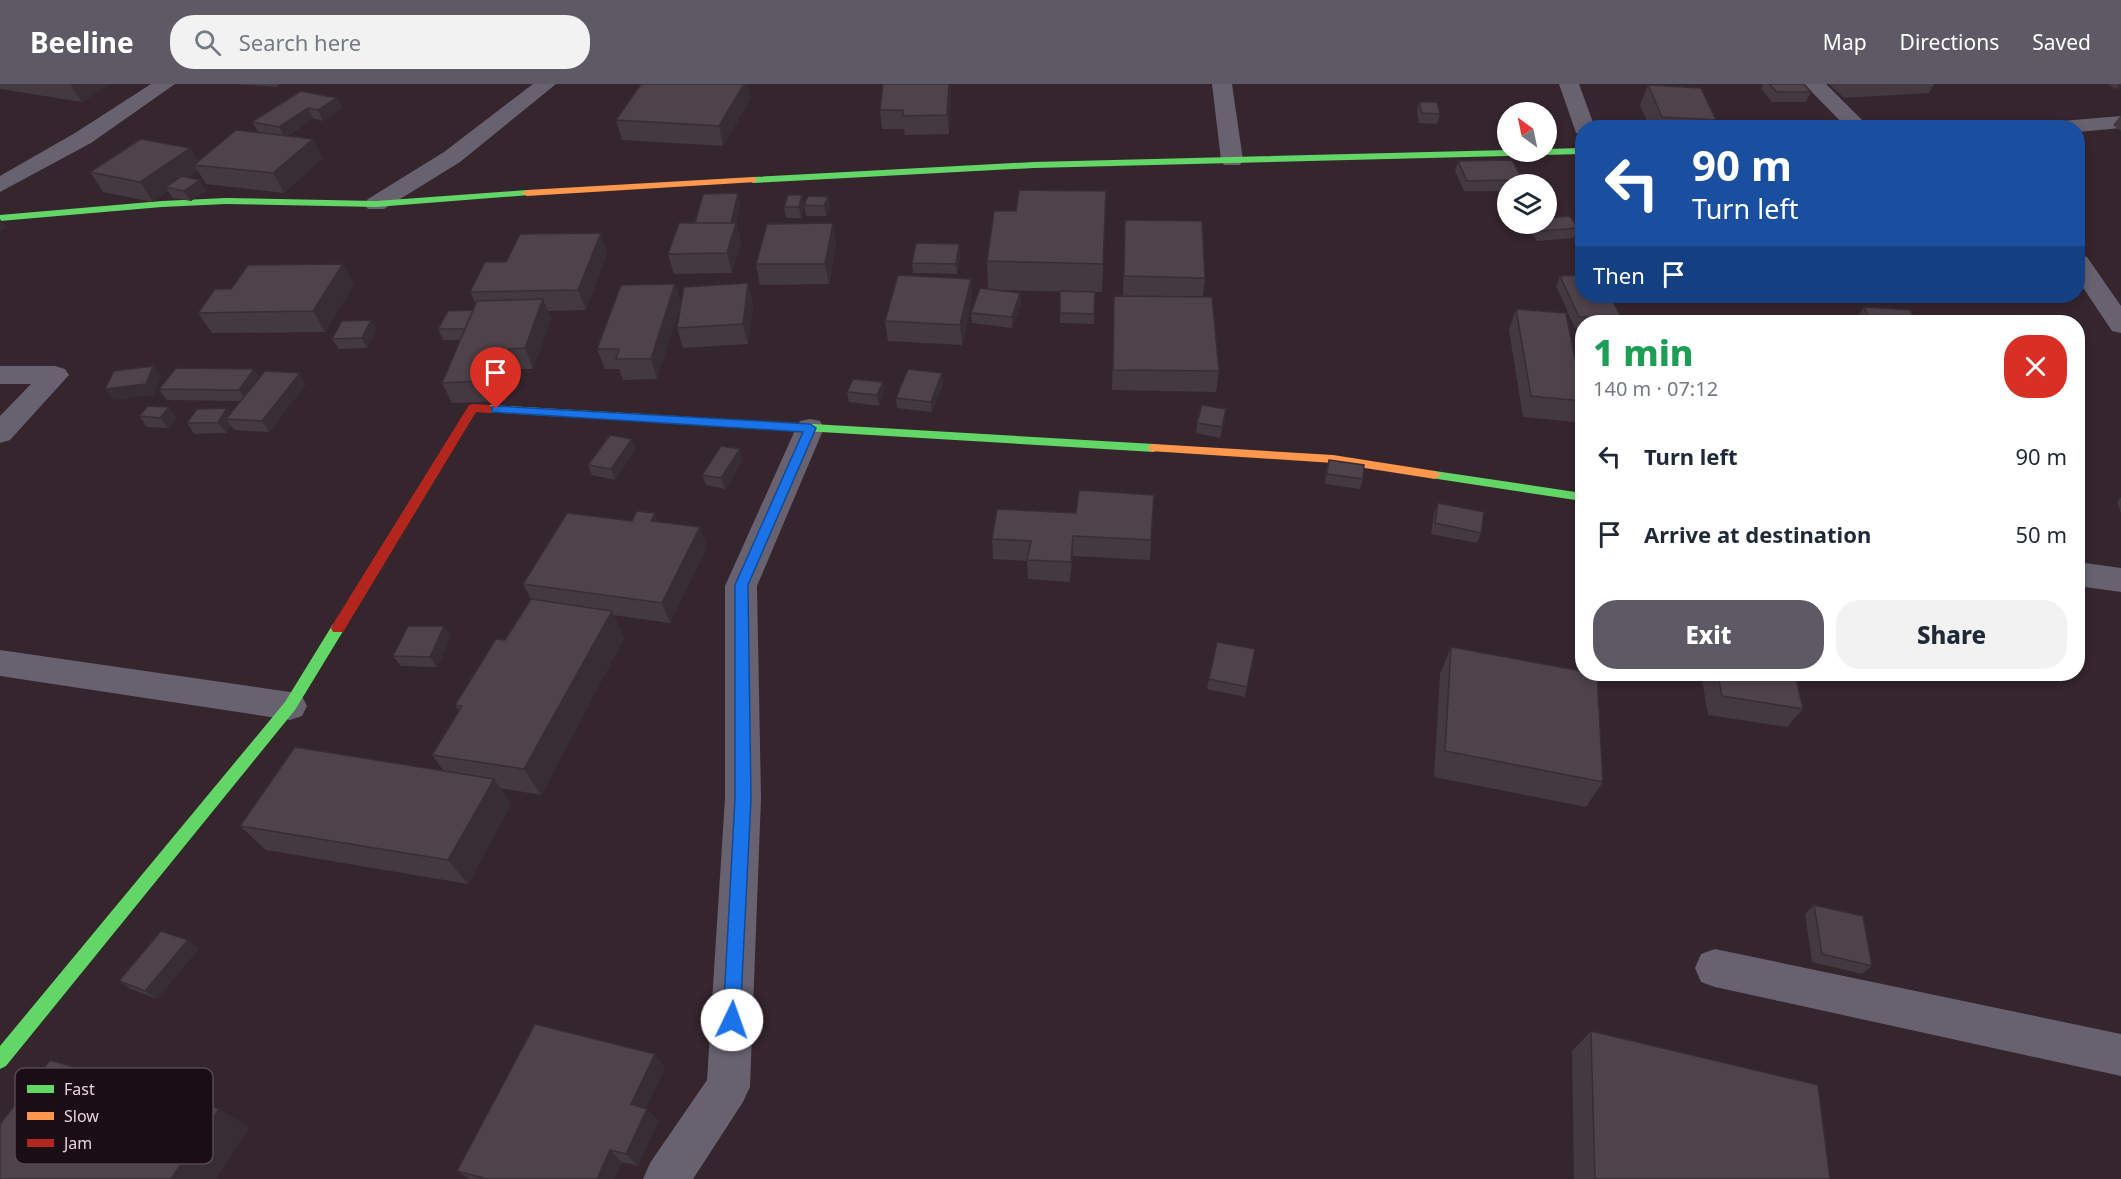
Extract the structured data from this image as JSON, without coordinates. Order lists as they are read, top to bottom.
{
  "legend": ["Fast", "Slow", "Jam"],
  "north": "top left",
  "page": {
    "header": "Beeline",
    "search": "Search here",
    "nav": ["Map", "Directions", "Saved"],
    "turn": ["90 m", "Turn left"],
    "then": "Then",
    "heading": ["1 min", "140 m · 07:12"],
    "list": [
      {
        "name": "Turn left",
        "value": "90 m"
      },
      {
        "name": "Arrive at destination",
        "value": "50 m"
      }
    ],
    "buttons": ["Exit", "Share"]
  }
}
